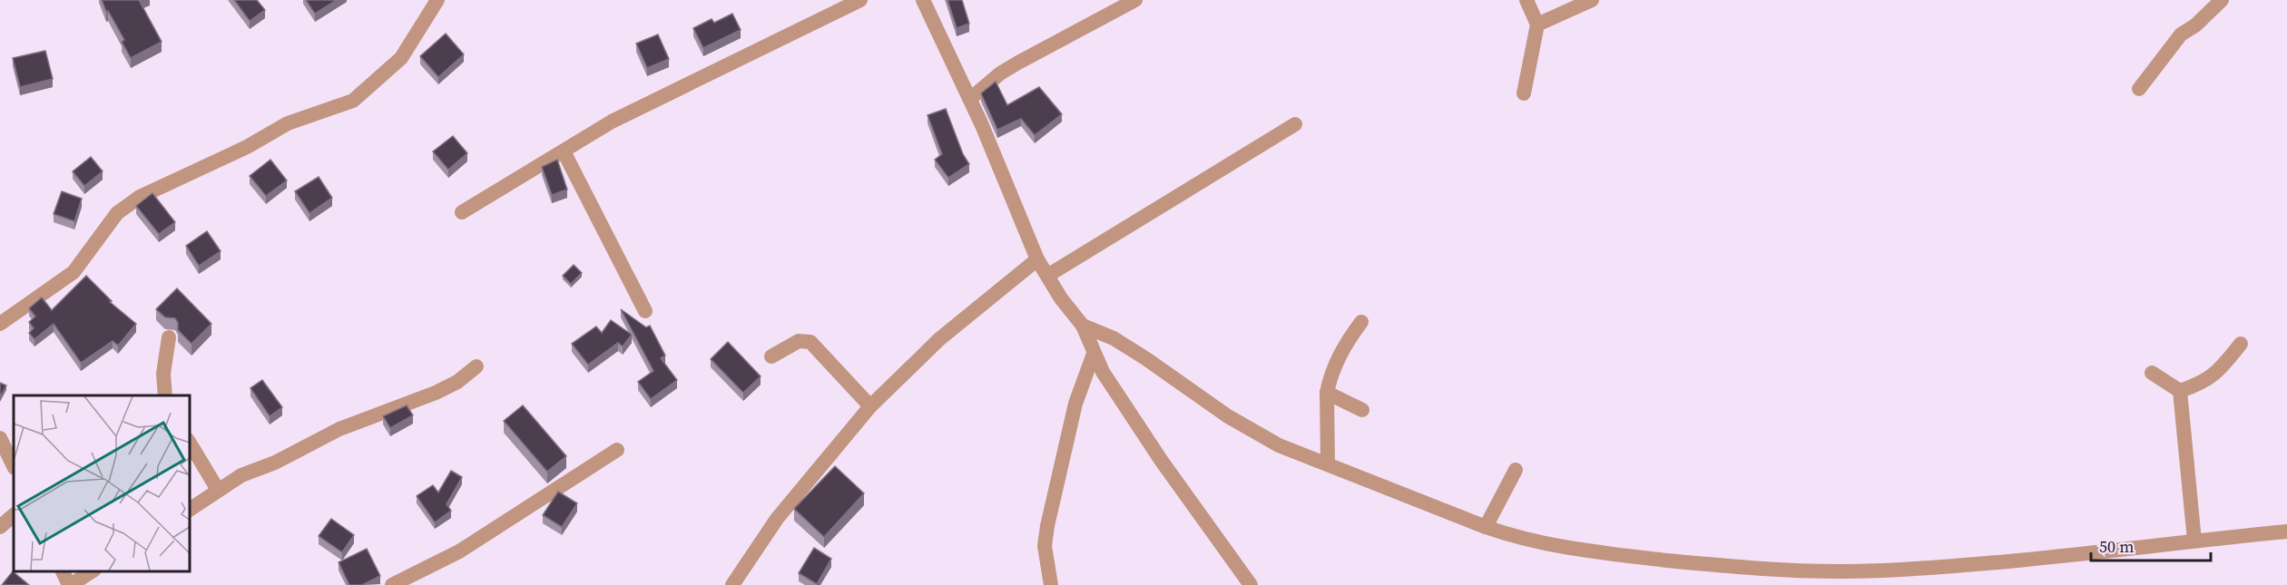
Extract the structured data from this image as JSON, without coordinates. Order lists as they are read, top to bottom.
{
  "scale_bar": "50 m"
}
